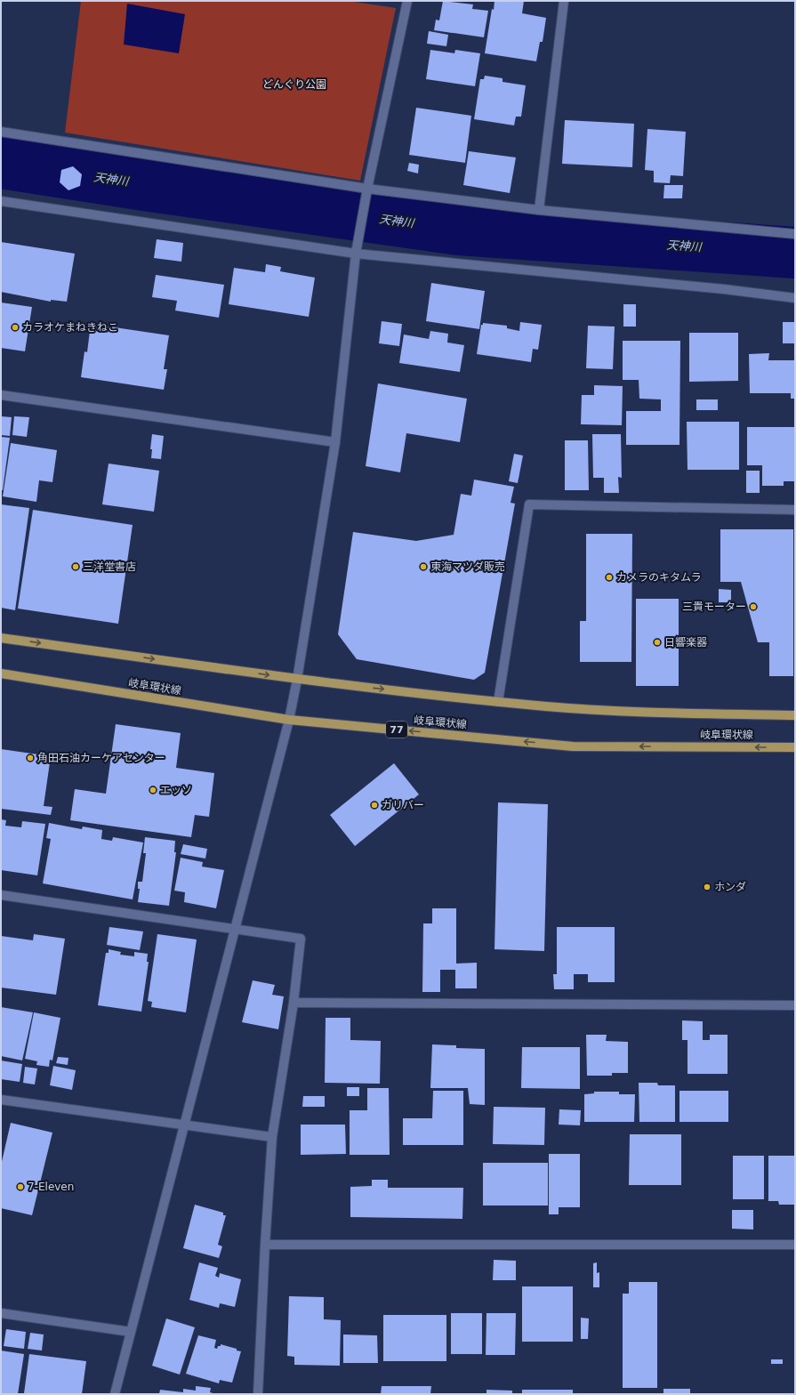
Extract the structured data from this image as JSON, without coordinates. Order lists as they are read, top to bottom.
{
  "streets": {
    "main road": ["岐阜環状線", "77"]
  },
  "water": ["天神川"],
  "parks": ["どんぐり公園"],
  "places": [
    "カラオケまねきねこ",
    "三洋堂書店",
    "東海マツダ販売",
    "カメラのキタムラ",
    "三貴モーター",
    "日響楽器",
    "角田石油カーケアセンター",
    "エッソ",
    "ガリバー",
    "ホンダ",
    "7-Eleven"
  ]
}
